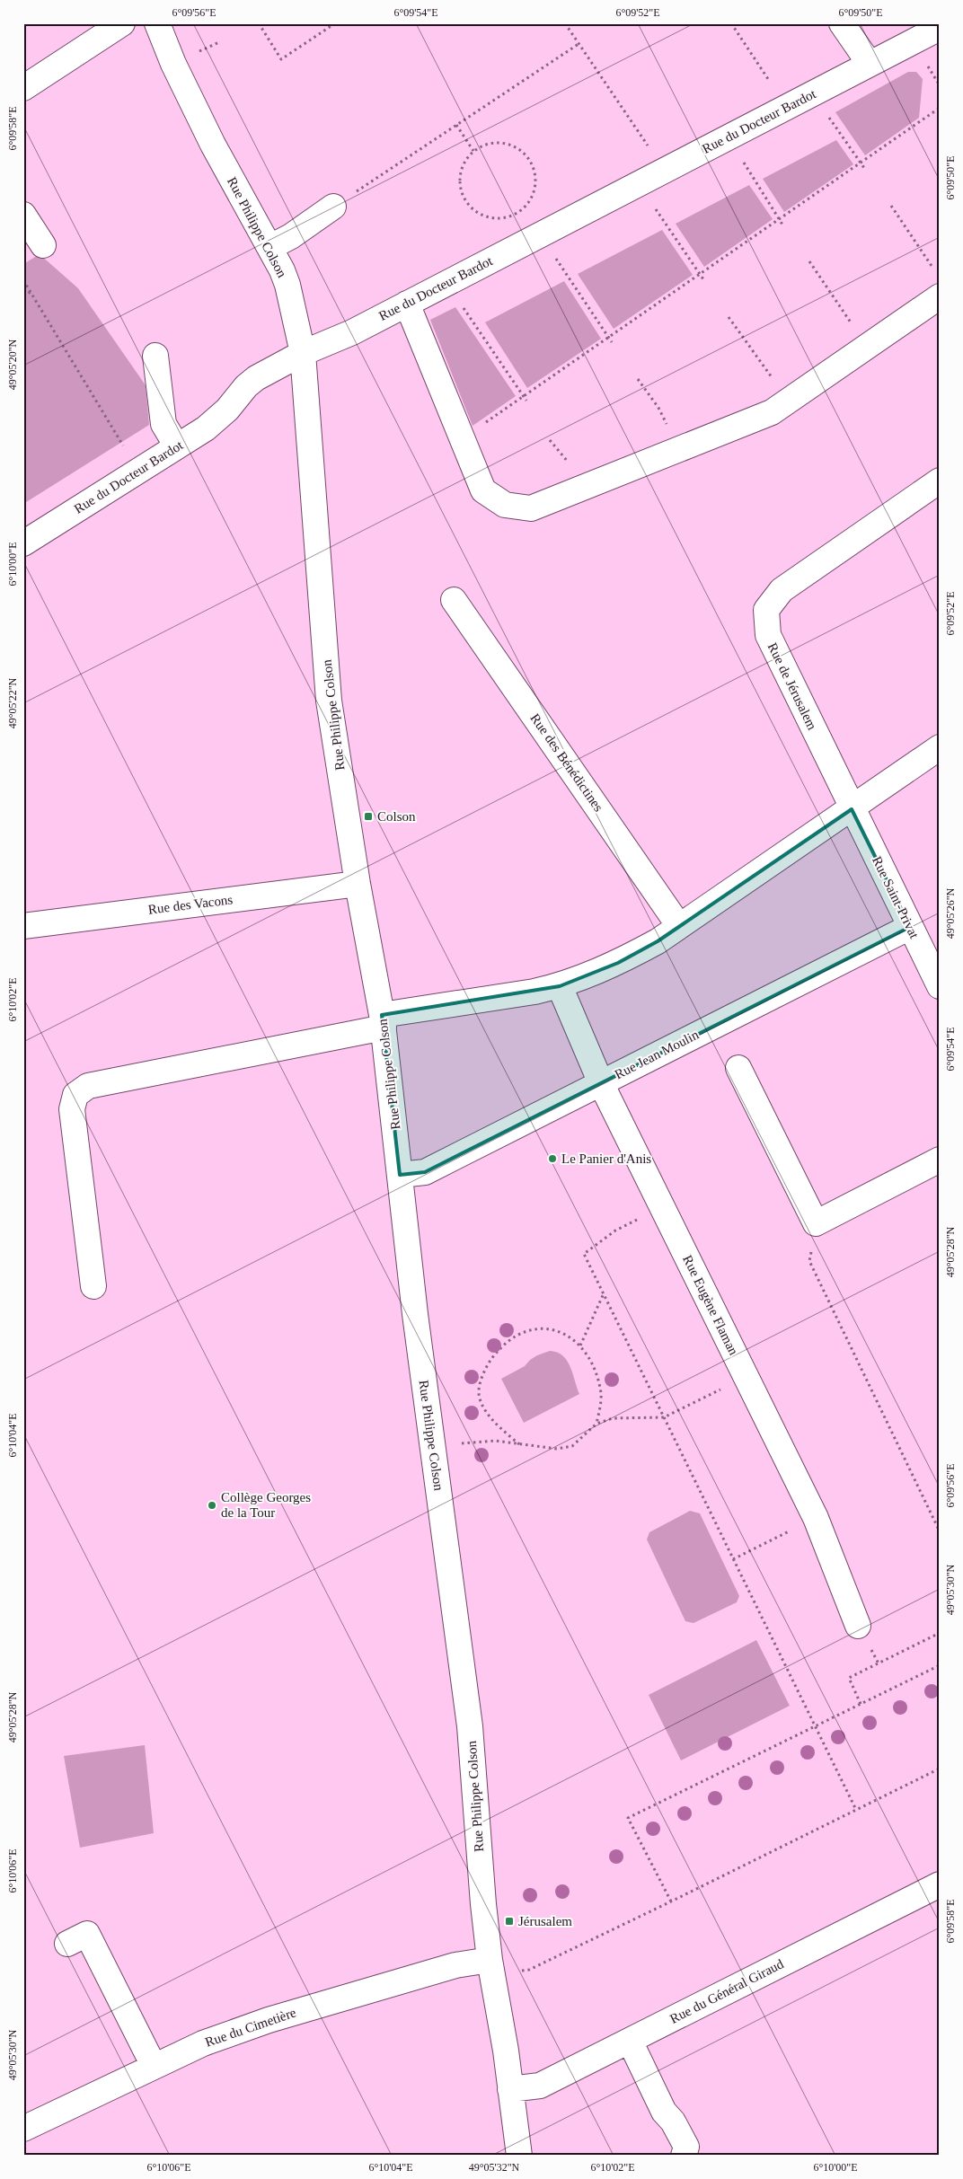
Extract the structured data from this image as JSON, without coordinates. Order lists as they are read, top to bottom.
{
  "streets": {
    "street": [
      "Rue du Docteur Bardot",
      "Rue Philippe Colson",
      "Rue de Jérusalem",
      "Rue des Bénédictines",
      "Rue Saint-Privat",
      "Rue des Vacons",
      "Rue Jean Moulin",
      "Rue Eugène Flaman",
      "Rue du Général Giraud",
      "Rue du Cimetière"
    ]
  },
  "crossings": [
    ["Rue du Docteur Bardot", "Rue Philippe Colson"],
    ["Rue Philippe Colson", "Rue des Vacons"],
    ["Rue Philippe Colson", "Rue Jean Moulin"],
    ["Rue Philippe Colson", "Rue du Général Giraud"],
    ["Rue Philippe Colson", "Rue du Cimetière"],
    ["Rue de Jérusalem", "Rue Saint-Privat"],
    ["Rue Saint-Privat", "Rue Jean Moulin"],
    ["Rue Jean Moulin", "Rue Eugène Flaman"]
  ],
  "places": {
    "transit": ["Colson", "Jérusalem"],
    "other": ["Le Panier d'Anis", "Collège Georges de la Tour"]
  },
  "coordinates": [
    "6°09'56\"E",
    "6°09'54\"E",
    "6°09'52\"E",
    "6°09'50\"E",
    "6°09'58\"E",
    "49°05'20\"N",
    "6°10'00\"E",
    "49°05'22\"N",
    "49°05'26\"N",
    "6°10'02\"E",
    "49°05'28\"N",
    "6°10'04\"E",
    "49°05'30\"N",
    "6°10'06\"E",
    "49°05'32\"N"
  ]
}
